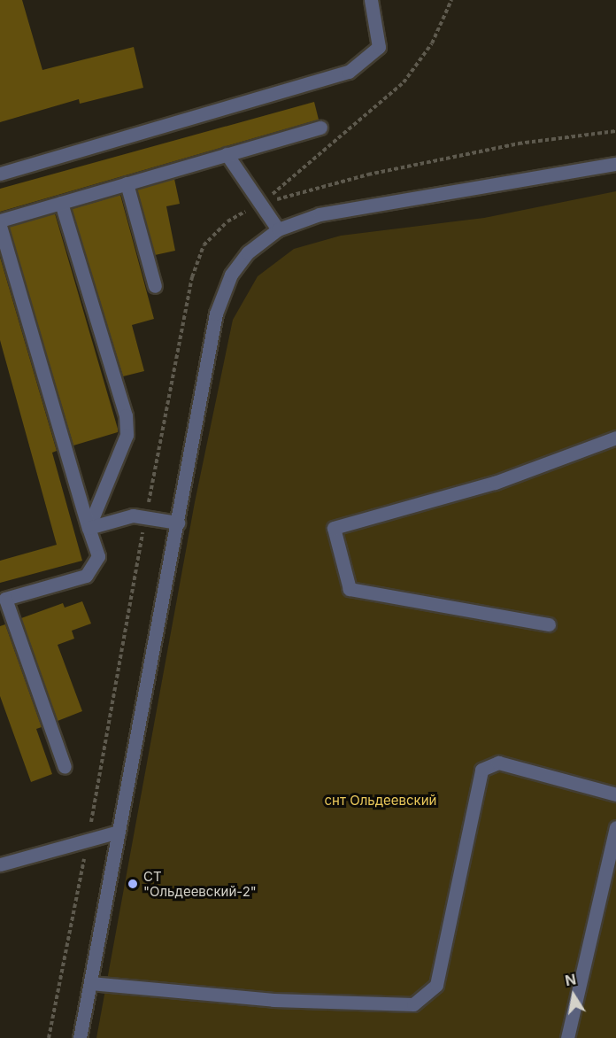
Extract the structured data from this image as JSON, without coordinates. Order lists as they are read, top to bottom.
{
  "parks": ["снт Ольдеевский"],
  "places": ["СТ \"Ольдеевский-2\""],
  "north": "top"
}
